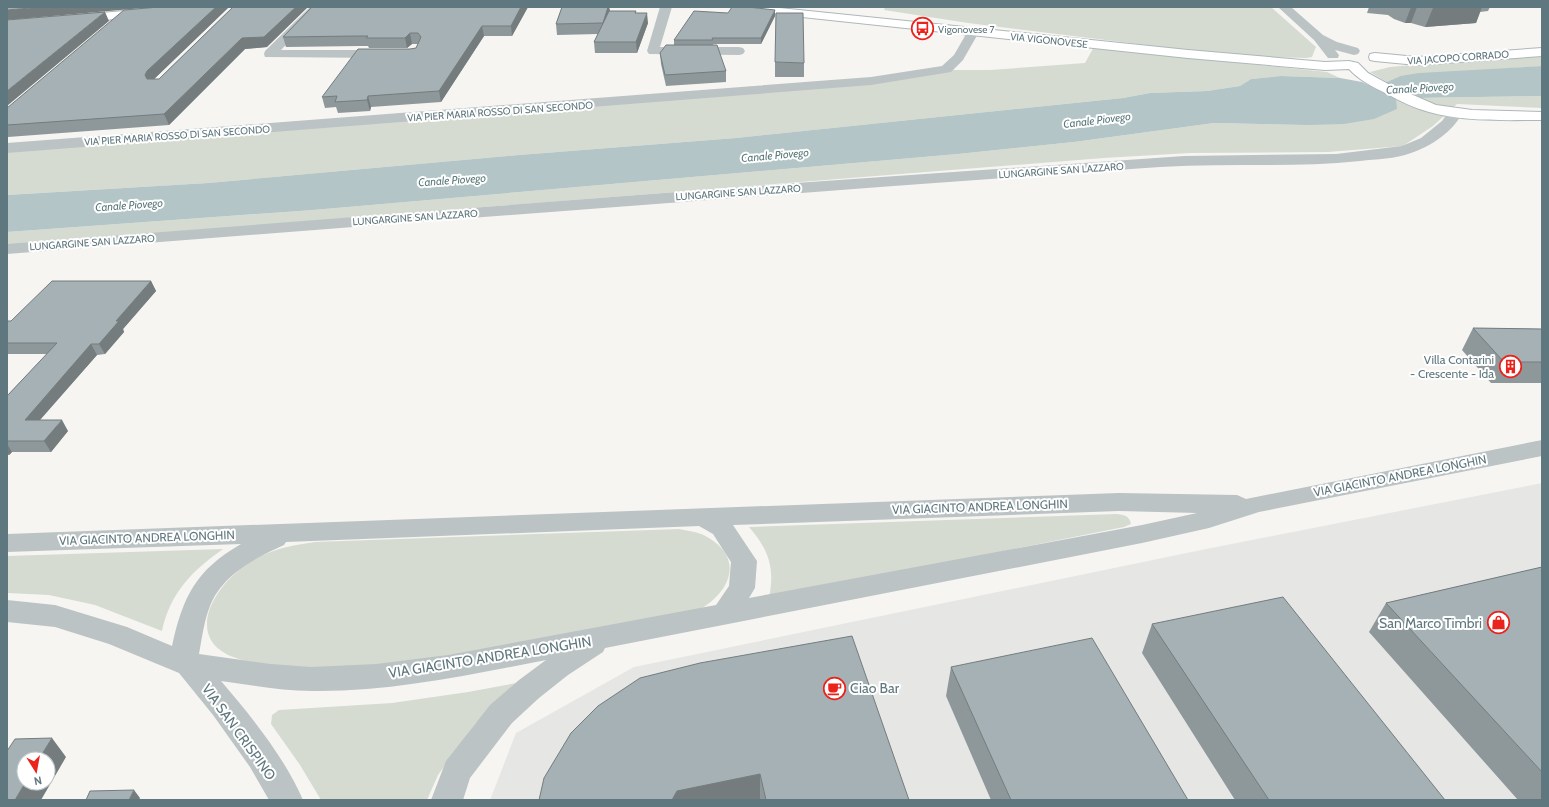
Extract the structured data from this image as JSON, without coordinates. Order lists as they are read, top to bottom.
{
  "streets": {
    "main road": ["VIA VIGONOVESE", "VIA JACOPO CORRADO"],
    "street": [
      "VIA PIER MARIA ROSSO DI SAN SECONDO",
      "LUNGARGINE SAN LAZZARO",
      "VIA GIACINTO ANDREA LONGHIN",
      "VIA SAN CRISPINO"
    ]
  },
  "crossings": [
    ["VIA VIGONOVESE", "VIA JACOPO CORRADO"],
    ["VIA VIGONOVESE", "VIA PIER MARIA ROSSO DI SAN SECONDO"],
    ["VIA GIACINTO ANDREA LONGHIN", "VIA SAN CRISPINO"]
  ],
  "water": ["Canale Piovego"],
  "places": {
    "bus stop": ["Vigonovese 7"],
    "building": ["Villa Contarini - Crescente - Ida"],
    "shop": ["San Marco Timbri"],
    "cafe": ["Ciao Bar"]
  },
  "north": "bottom"
}
